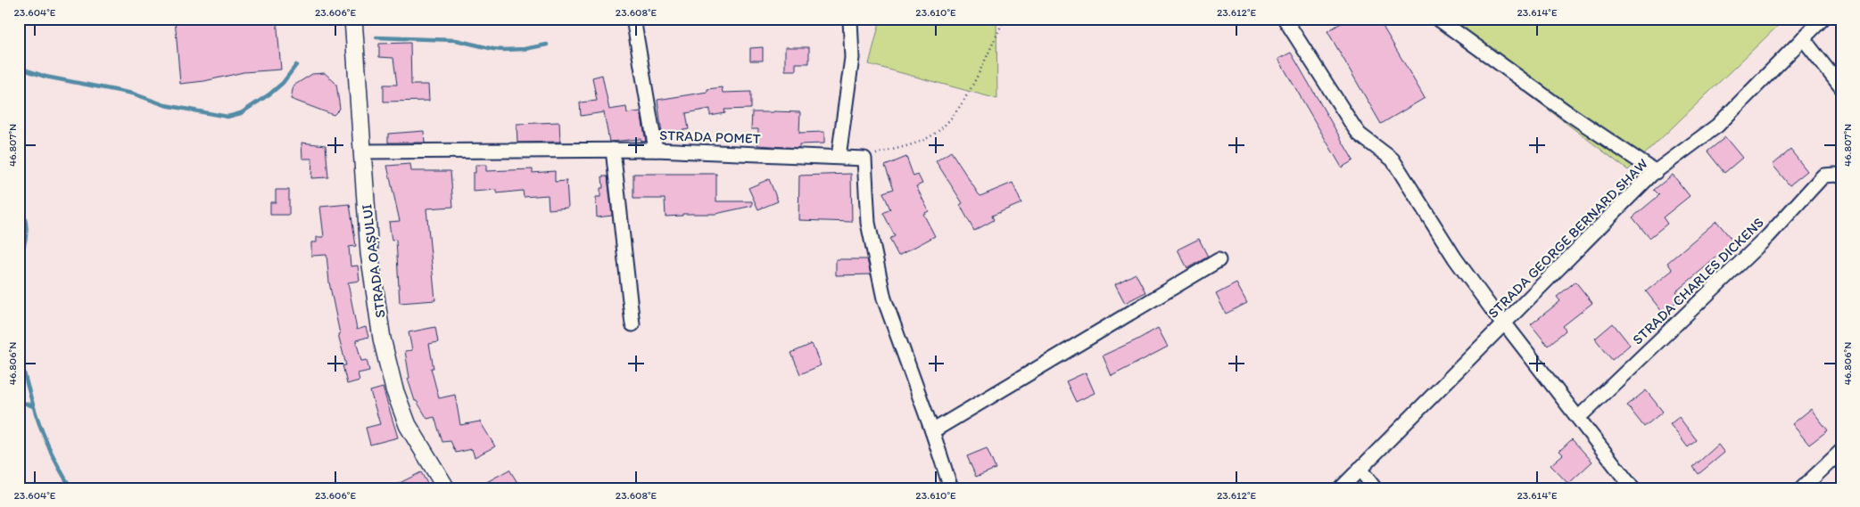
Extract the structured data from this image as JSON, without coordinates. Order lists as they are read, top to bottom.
{
  "streets": {
    "main road": ["STRADA OAȘULUI"],
    "street": ["STRADA POMET", "STRADA GEORGE BERNARD SHAW", "STRADA CHARLES DICKENS"]
  },
  "crossings": [
    ["STRADA POMET", "STRADA OAȘULUI"]
  ],
  "coordinates": [
    "23.604°E",
    "23.606°E",
    "23.608°E",
    "23.610°E",
    "23.612°E",
    "23.614°E",
    "46.807°N",
    "46.806°N"
  ]
}
